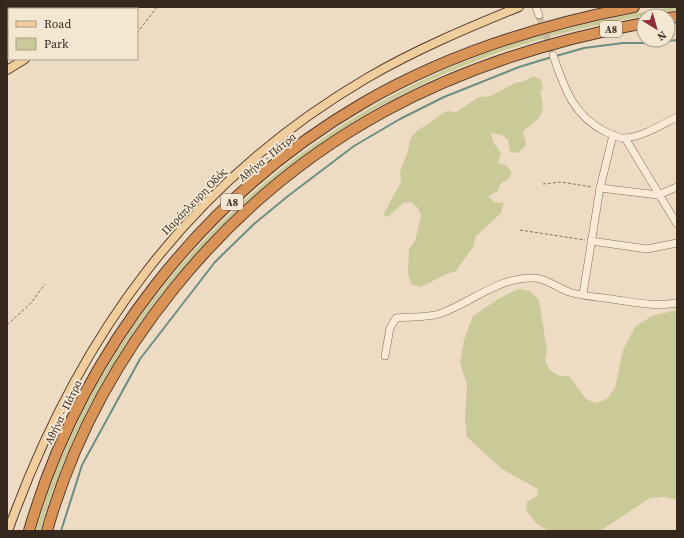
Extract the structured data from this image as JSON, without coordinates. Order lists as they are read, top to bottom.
{
  "streets": {
    "highway": ["Α8", "Αθήνα - Πάτρα"],
    "main road": ["Παράπλευρη Οδός"]
  },
  "legend": ["Road", "Park"],
  "north": "bottom right"
}
